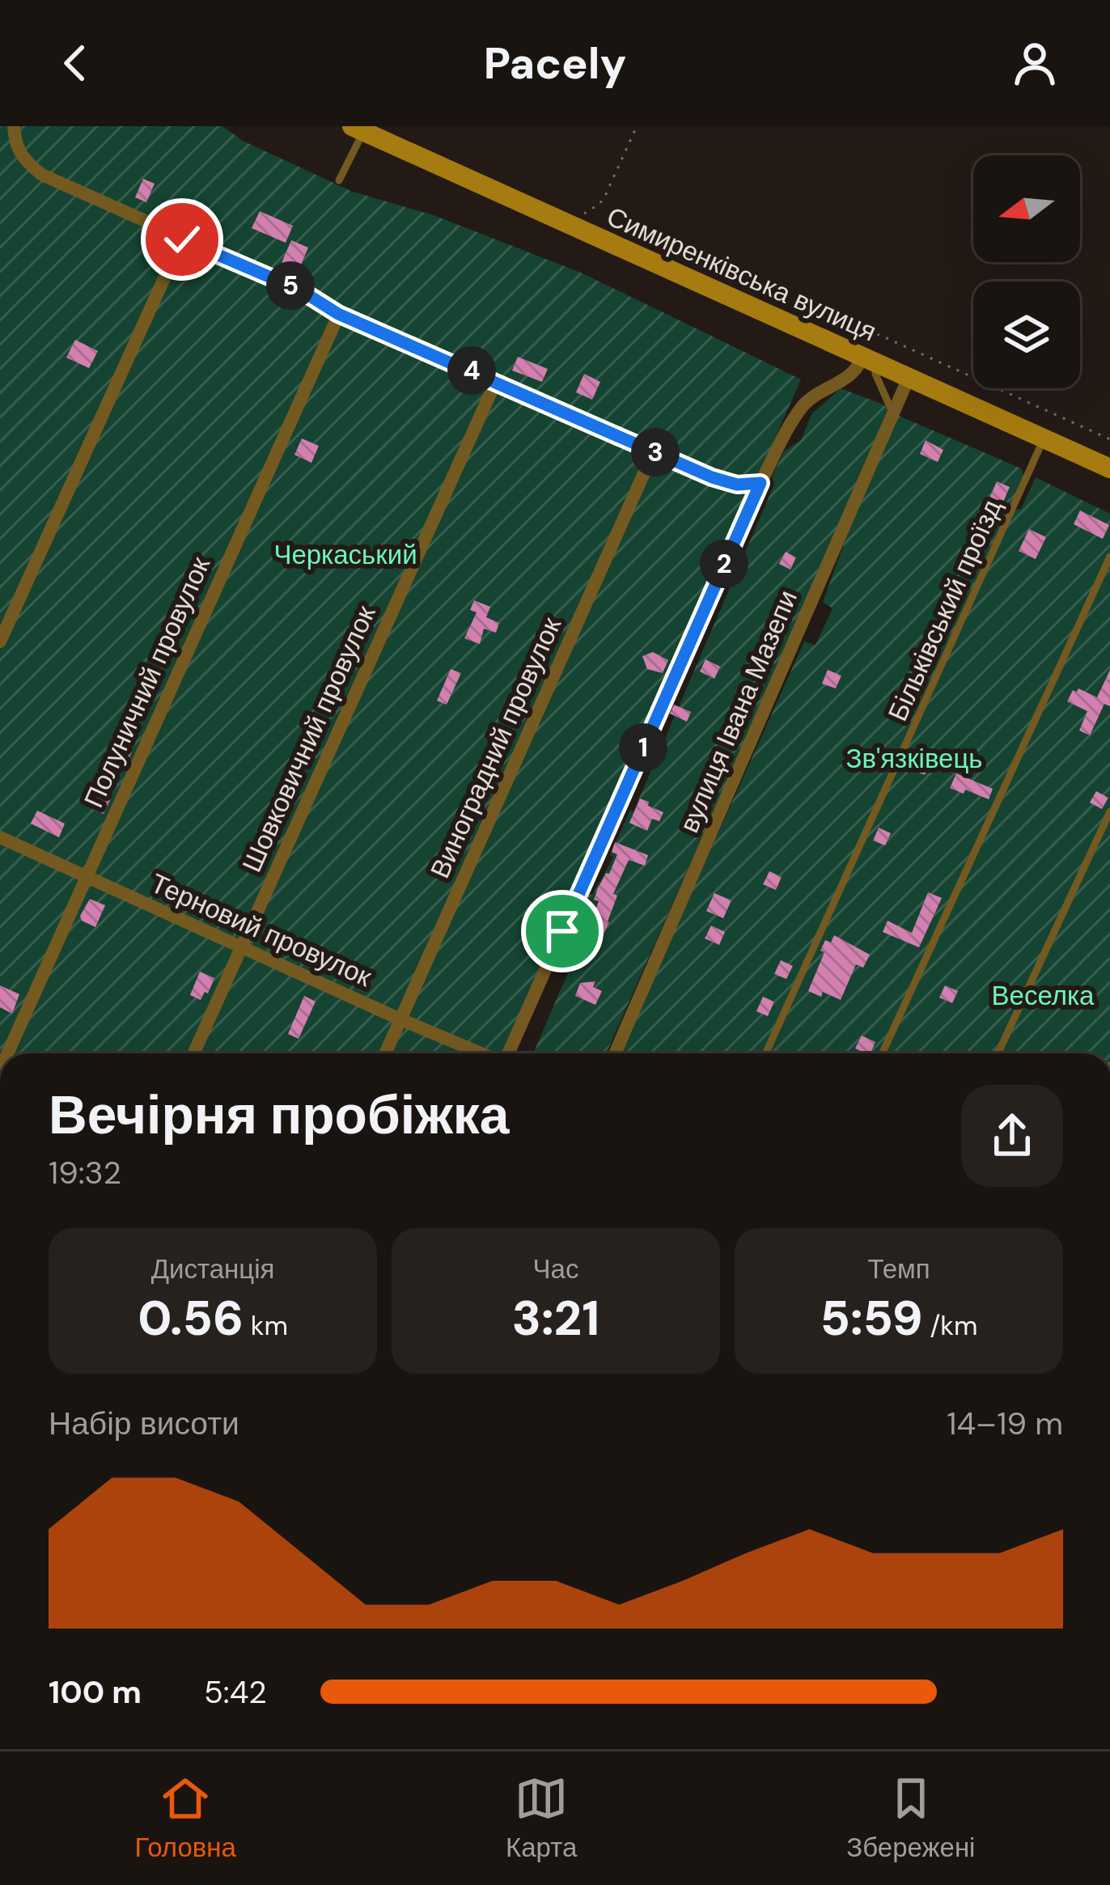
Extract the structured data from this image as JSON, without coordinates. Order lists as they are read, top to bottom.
{
  "streets": {
    "main road": ["Симиренківська вулиця"],
    "street": [
      "Полуничний провулок",
      "вулиця Івана Мазепи",
      "Шовковичний провулок",
      "Виноградний провулок",
      "Терновий провулок"
    ],
    "lane": ["Більківський проїзд"]
  },
  "crossings": [
    ["Симиренківська вулиця", "Більківський проїзд"],
    ["Симиренківська вулиця", "вулиця Івана Мазепи"],
    ["Полуничний провулок", "Терновий провулок"],
    ["Шовковичний провулок", "Терновий провулок"],
    ["Виноградний провулок", "Терновий провулок"]
  ],
  "parks": ["Черкаський", "Зв'язківець", "Веселка"],
  "north": "left",
  "page": {
    "header": "Pacely",
    "pins": [
      "5",
      "4",
      "3",
      "2",
      "1"
    ],
    "heading": ["Вечірня пробіжка", "19:32"],
    "stats": [
      ["Дистанція", "0.56 km"],
      ["Час", "3:21"],
      ["Темп", "5:59 /km"]
    ],
    "chart": ["Набір висоти", "14–19 m"],
    "list": [
      {
        "name": "100 m",
        "note": "5:42"
      }
    ],
    "tabs": ["Головна", "Карта", "Збережені"]
  }
}
